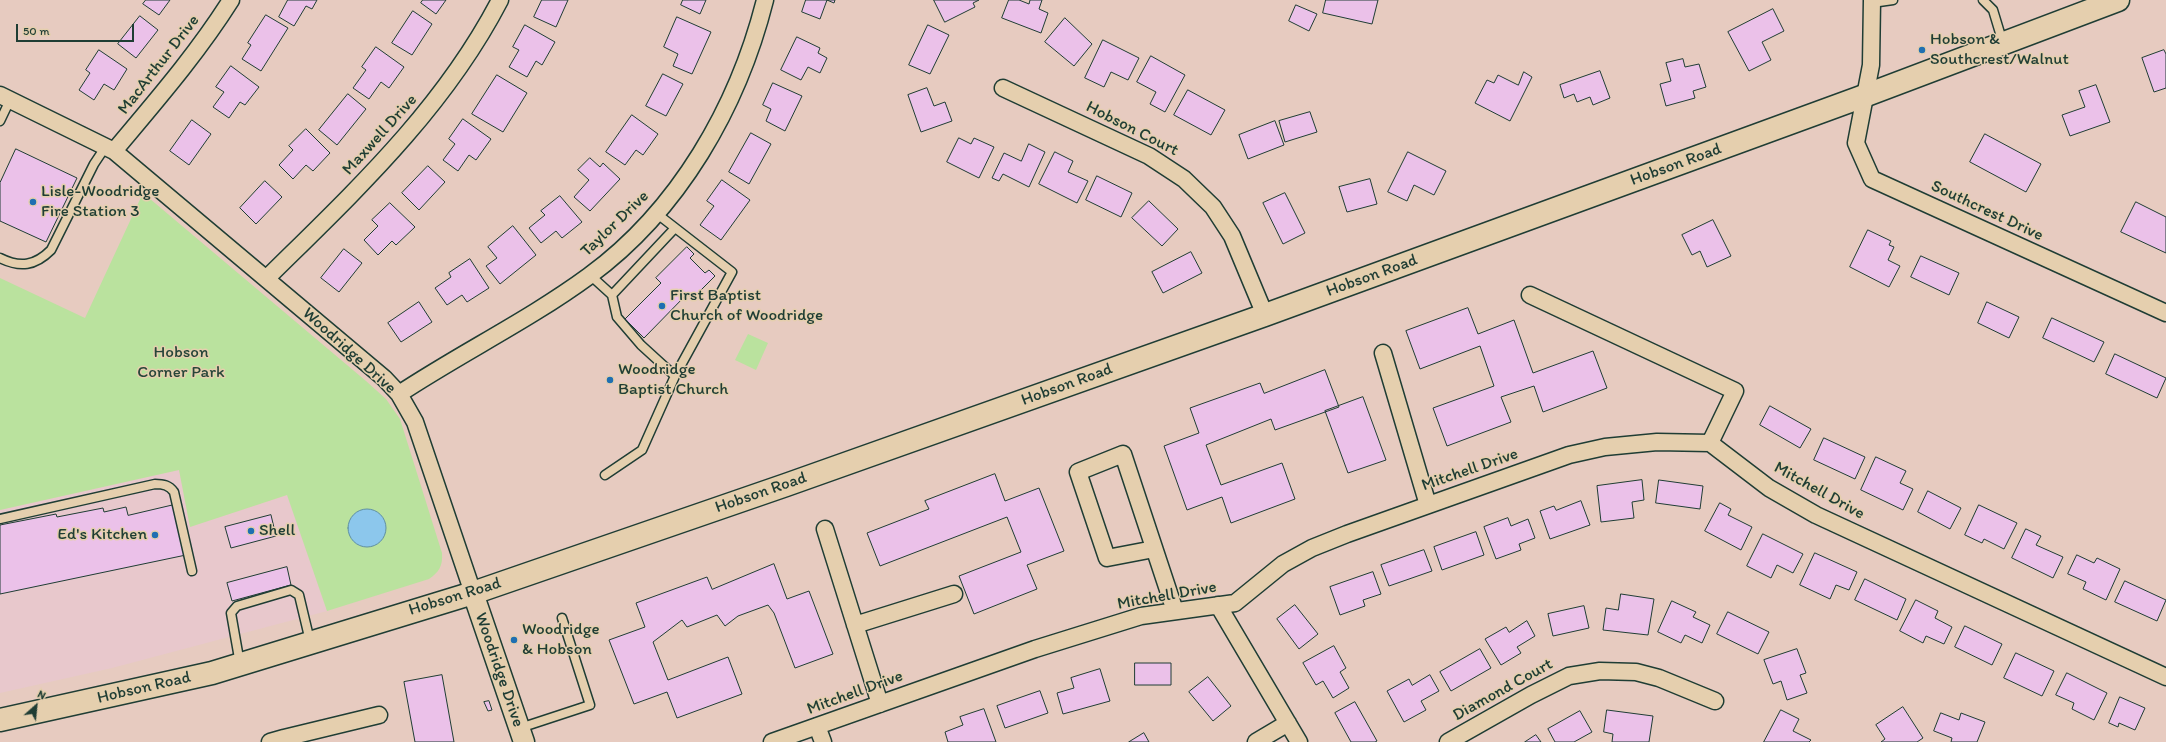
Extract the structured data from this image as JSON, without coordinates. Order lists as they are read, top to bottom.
{
  "streets": {
    "main road": ["Hobson Road"],
    "street": [
      "MacArthur Drive",
      "Hobson Court",
      "Maxwell Drive",
      "Southcrest Drive",
      "Taylor Drive",
      "Woodridge Drive",
      "Mitchell Drive",
      "Diamond Court"
    ]
  },
  "crossings": [
    ["MacArthur Drive", "Woodridge Drive"],
    ["Hobson Court", "Hobson Road"],
    ["Maxwell Drive", "Woodridge Drive"],
    ["Hobson Road", "Southcrest Drive"],
    ["Hobson Road", "Woodridge Drive"],
    ["Taylor Drive", "Woodridge Drive"]
  ],
  "parks": ["Hobson Corner Park"],
  "places": [
    "Hobson & Southcrest/Walnut",
    "Lisle-Woodridge Fire Station 3",
    "First Baptist Church of Woodridge",
    "Woodridge Baptist Church",
    "Shell",
    "Ed's Kitchen",
    "Woodridge & Hobson"
  ],
  "scale_bar": "50 m",
  "north": "top right"
}
